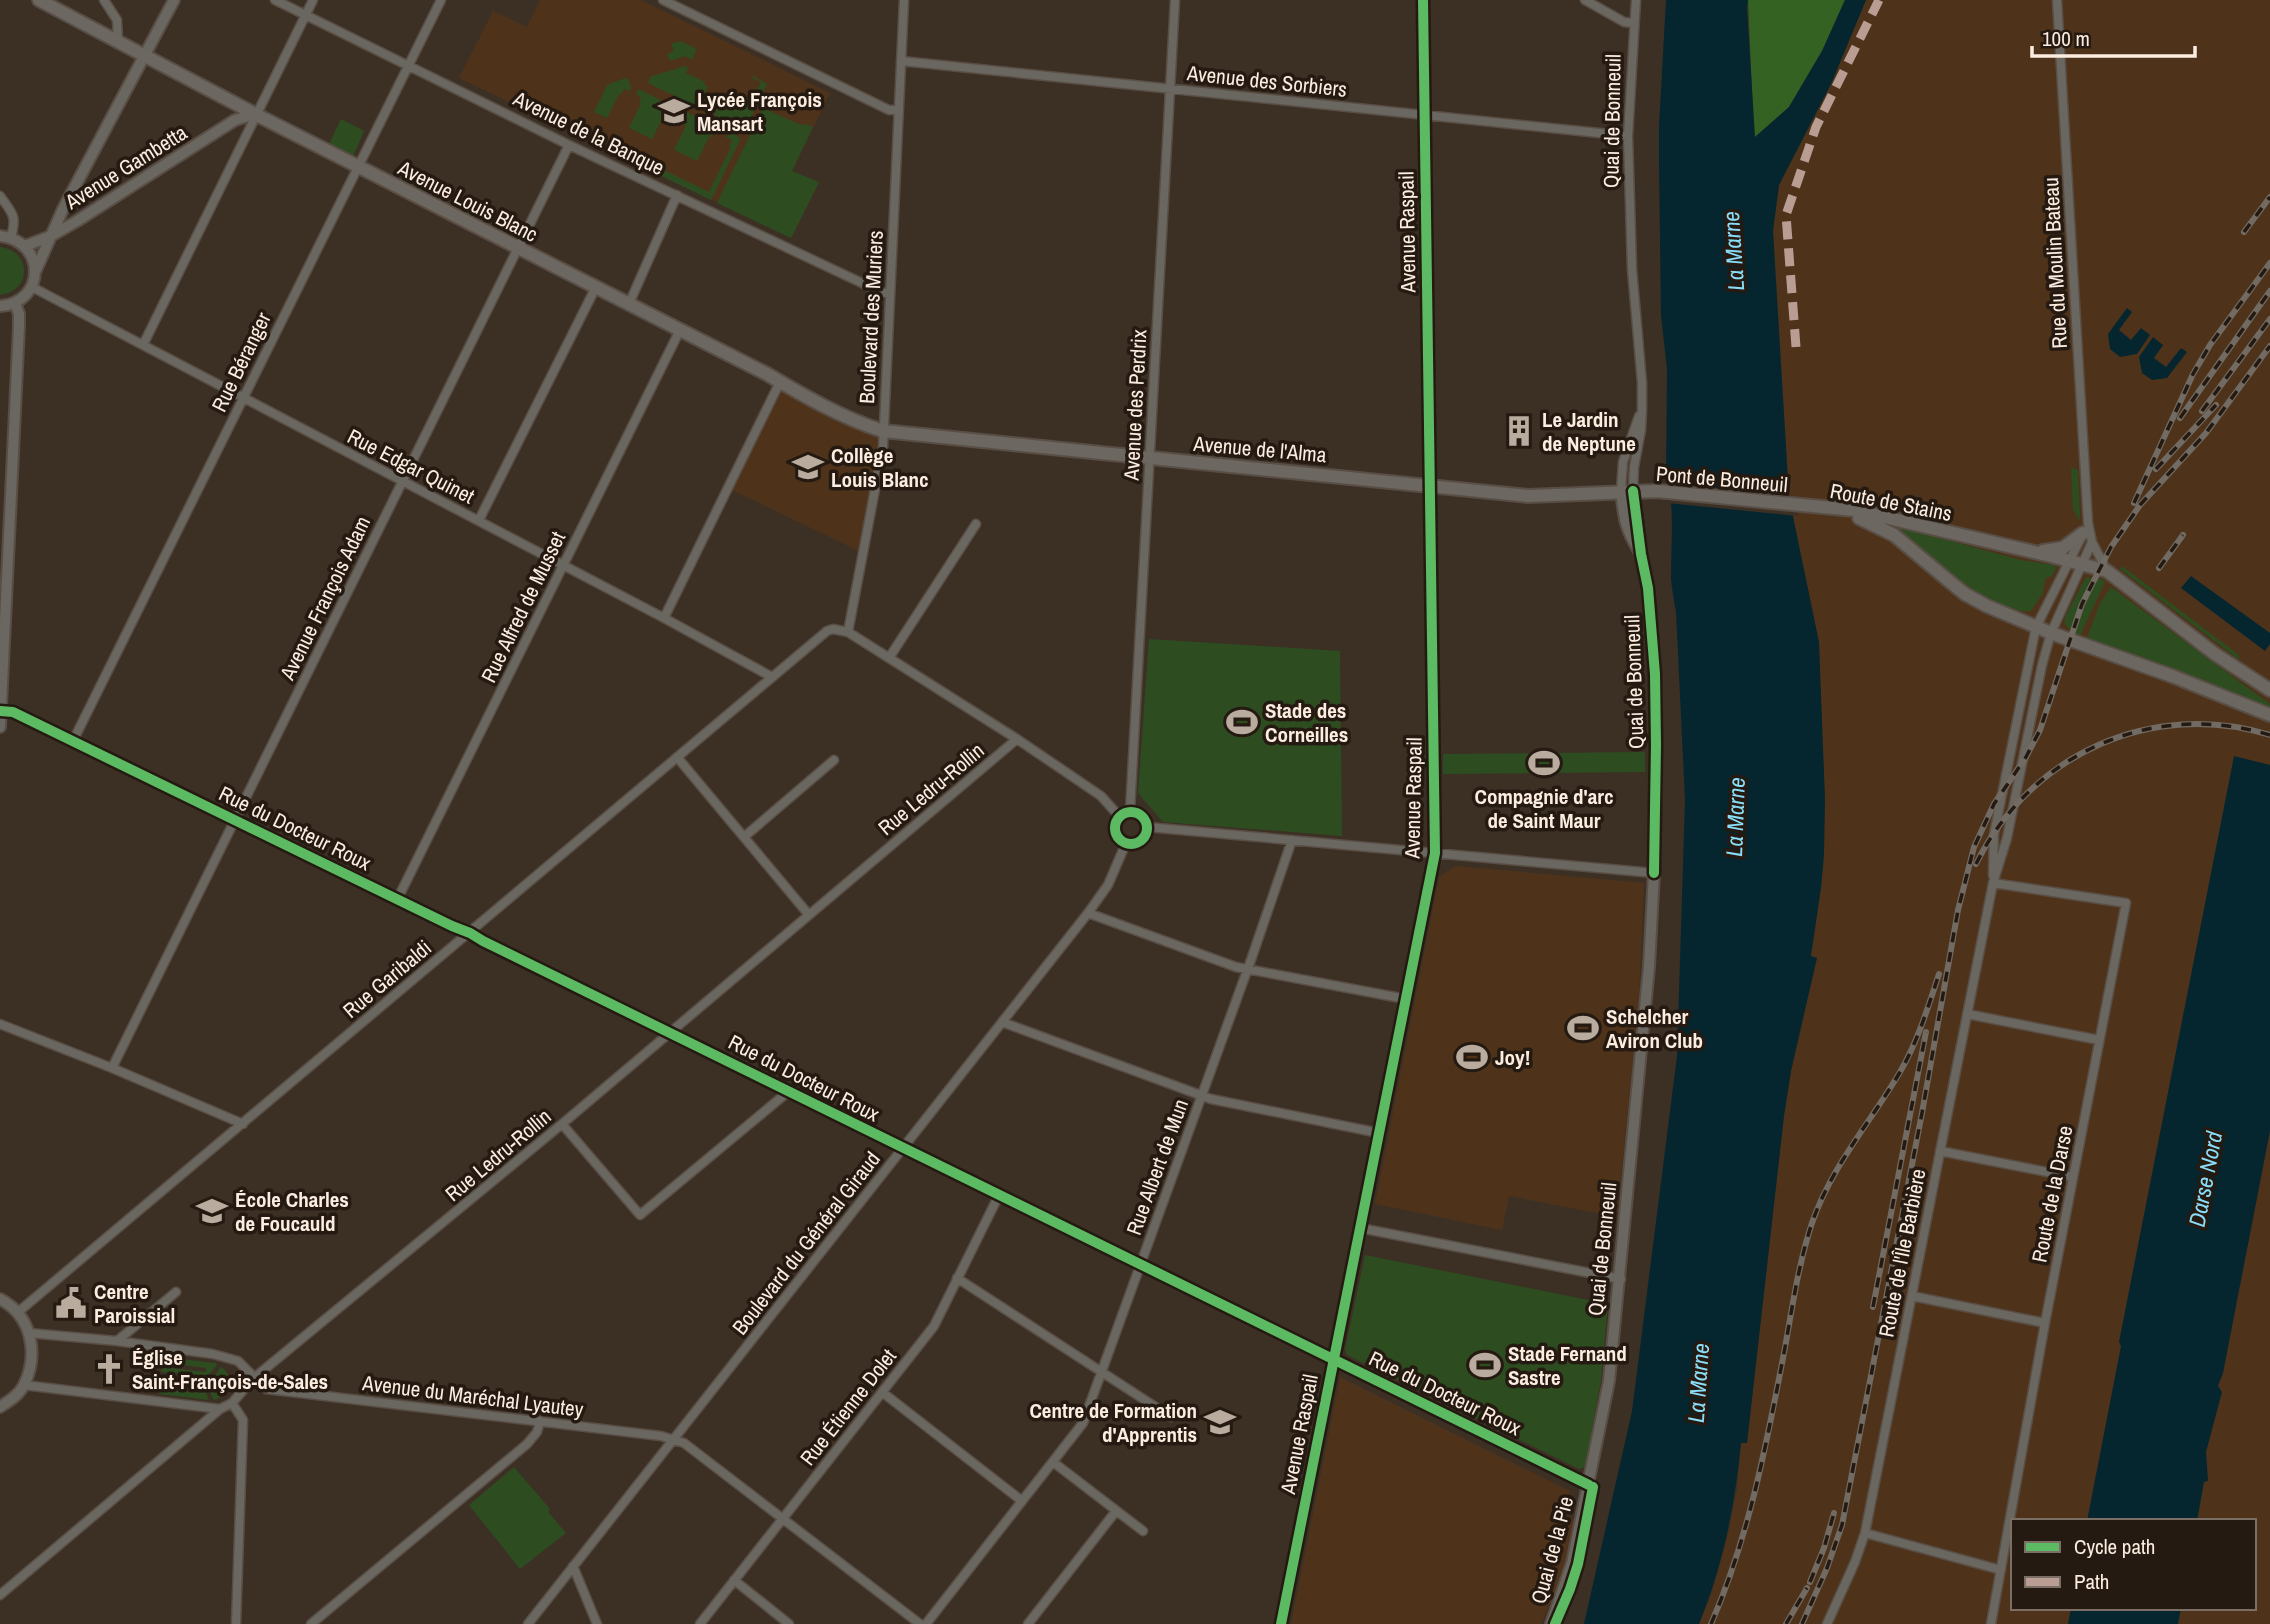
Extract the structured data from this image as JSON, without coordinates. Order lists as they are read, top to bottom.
{
  "streets": {
    "main road": [
      "Avenue Louis Blanc",
      "Avenue de l'Alma",
      "Pont de Bonneuil",
      "Route de Stains"
    ],
    "street": [
      "Avenue des Sorbiers",
      "Quai de Bonneuil",
      "Avenue de la Banque",
      "Avenue Gambetta",
      "Avenue Raspail",
      "Rue du Moulin Bateau",
      "Boulevard des Muriers",
      "Rue Béranger",
      "Avenue des Perdrix",
      "Rue Edgar Quinet",
      "Avenue François Adam",
      "Rue Alfred de Musset",
      "Rue Ledru-Rollin",
      "Rue du Docteur Roux",
      "Rue Garibaldi",
      "Rue Albert de Mun",
      "Route de la Darse",
      "Boulevard du Général Giraud",
      "Route de l'Île Barbière",
      "Avenue du Maréchal Lyautey",
      "Rue Étienne Dolet",
      "Quai de la Pie"
    ]
  },
  "crossings": [
    ["Avenue des Sorbiers", "Quai de Bonneuil"],
    ["Avenue des Sorbiers", "Avenue Raspail"],
    ["Avenue des Sorbiers", "Boulevard des Muriers"],
    ["Avenue des Sorbiers", "Avenue des Perdrix"],
    ["Quai de Bonneuil", "Avenue de l'Alma"],
    ["Quai de Bonneuil", "Pont de Bonneuil"],
    ["Quai de Bonneuil", "Rue du Docteur Roux"],
    ["Quai de Bonneuil", "Quai de la Pie"],
    ["Avenue de la Banque", "Boulevard des Muriers"],
    ["Avenue de la Banque", "Rue Béranger"],
    ["Avenue de la Banque", "Avenue François Adam"],
    ["Avenue Gambetta", "Avenue Louis Blanc"],
    ["Avenue Gambetta", "Rue Edgar Quinet"],
    ["Avenue Louis Blanc", "Boulevard des Muriers"],
    ["Avenue Louis Blanc", "Rue Béranger"],
    ["Avenue Louis Blanc", "Avenue de l'Alma"],
    ["Avenue Louis Blanc", "Avenue François Adam"],
    ["Avenue Louis Blanc", "Rue Alfred de Musset"],
    ["Avenue Raspail", "Avenue de l'Alma"],
    ["Avenue Raspail", "Rue du Docteur Roux"],
    ["Rue du Moulin Bateau", "Route de l'Île Barbière"],
    ["Boulevard des Muriers", "Avenue de l'Alma"],
    ["Boulevard des Muriers", "Rue Garibaldi"],
    ["Rue Béranger", "Rue Edgar Quinet"],
    ["Rue Béranger", "Rue du Docteur Roux"],
    ["Avenue des Perdrix", "Avenue de l'Alma"],
    ["Avenue des Perdrix", "Boulevard du Général Giraud"],
    ["Avenue de l'Alma", "Pont de Bonneuil"],
    ["Rue Edgar Quinet", "Avenue François Adam"],
    ["Rue Edgar Quinet", "Rue Alfred de Musset"],
    ["Rue Edgar Quinet", "Rue Garibaldi"],
    ["Pont de Bonneuil", "Route de Stains"],
    ["Route de Stains", "Route de l'Île Barbière"],
    ["Avenue François Adam", "Rue du Docteur Roux"],
    ["Rue Alfred de Musset", "Rue du Docteur Roux"],
    ["Rue Ledru-Rollin", "Rue du Docteur Roux"],
    ["Rue Ledru-Rollin", "Avenue du Maréchal Lyautey"],
    ["Rue du Docteur Roux", "Rue Garibaldi"],
    ["Rue du Docteur Roux", "Rue Albert de Mun"],
    ["Rue du Docteur Roux", "Boulevard du Général Giraud"],
    ["Rue du Docteur Roux", "Rue Étienne Dolet"],
    ["Rue du Docteur Roux", "Quai de la Pie"],
    ["Route de la Darse", "Route de l'Île Barbière"],
    ["Boulevard du Général Giraud", "Avenue du Maréchal Lyautey"]
  ],
  "water": ["La Marne", "Darse Nord"],
  "places": {
    "school or university": [
      "Lycée François Mansart",
      "Collège Louis Blanc",
      "École Charles de Foucauld",
      "Centre de Formation d'Apprentis"
    ],
    "building": ["Le Jardin de Neptune"],
    "sports": [
      "Stade des Corneilles",
      "Compagnie d'arc de Saint Maur",
      "Schelcher Aviron Club",
      "Joy!",
      "Stade Fernand Sastre"
    ],
    "public building": ["Centre Paroissial"],
    "church": ["Église Saint-François-de-Sales"]
  },
  "legend": ["Cycle path", "Path"],
  "scale_bar": "100 m"
}
